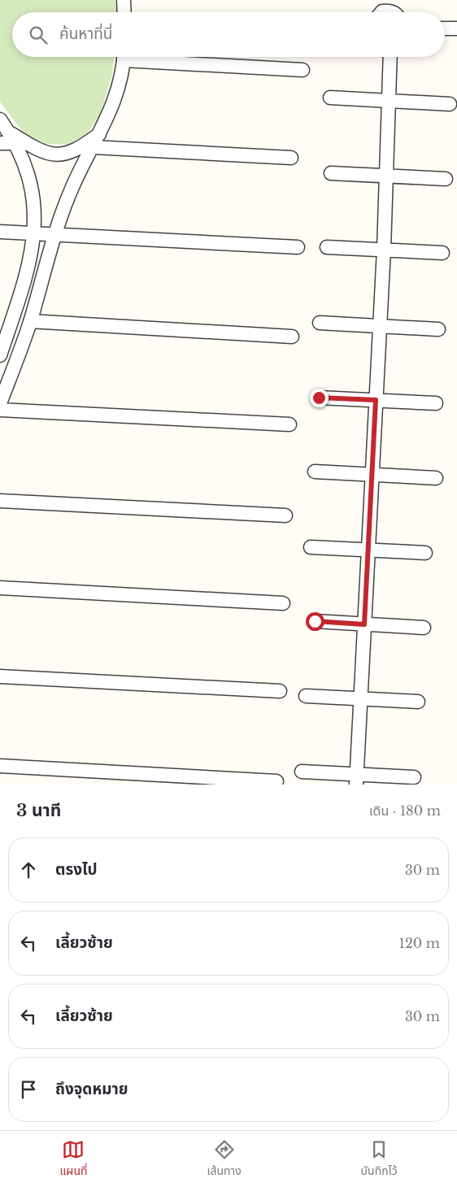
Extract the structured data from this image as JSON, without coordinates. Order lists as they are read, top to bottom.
{
  "page": {
    "search": "ค้นหาที่นี่",
    "heading": ["3 นาที", "เดิน · 180 m"],
    "list": [
      ["ตรงไป", "30 m"],
      ["เลี้ยวซ้าย", "120 m"],
      ["เลี้ยวซ้าย", "30 m"],
      "ถึงจุดหมาย"
    ],
    "nav": ["แผนที่", "เส้นทาง", "บันทึกไว้"]
  }
}
